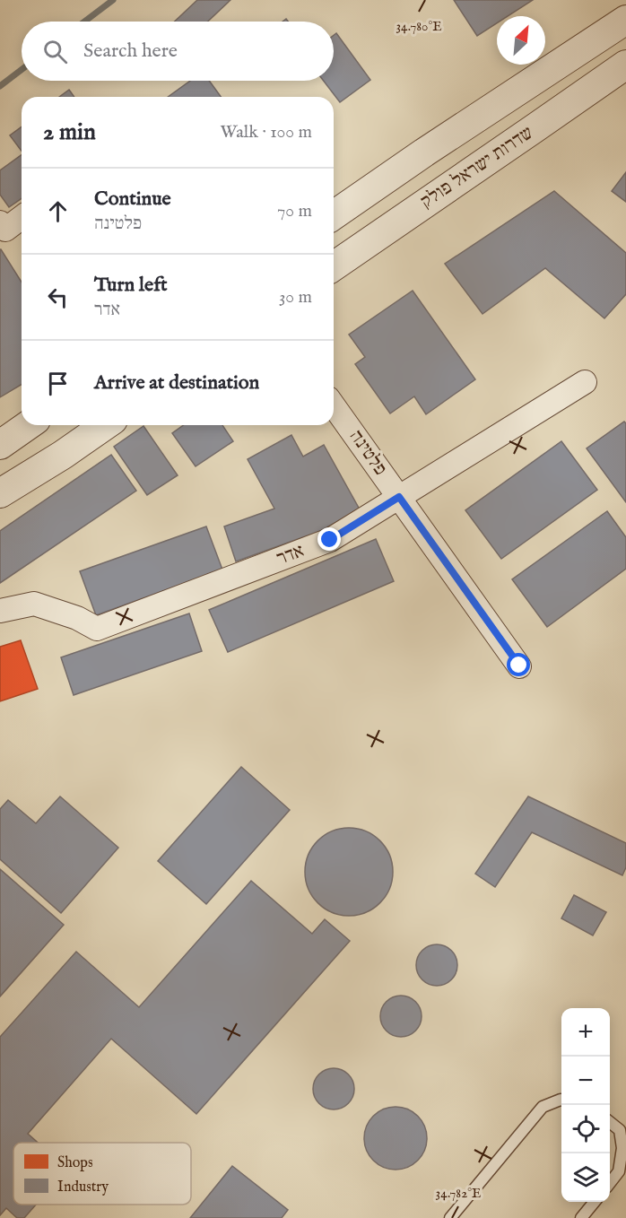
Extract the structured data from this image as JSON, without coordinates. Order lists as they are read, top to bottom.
{
  "streets": {
    "street": ["שדרות ישראל פולק", "פלטינה", "אדר"]
  },
  "crossings": [
    ["פלטינה", "אדר"]
  ],
  "legend": ["Shops", "Industry"],
  "north": "top right",
  "page": {
    "search": "Search here",
    "heading": ["2 min", "Walk · 100 m"],
    "list": [
      ["Continue", "פלטינה", "70 m"],
      ["Turn left", "אדר", "30 m"],
      "Arrive at destination"
    ],
    "map_buttons": ["+", "−"]
  },
  "coordinates": ["34.780°E", "34.782°E"]
}
